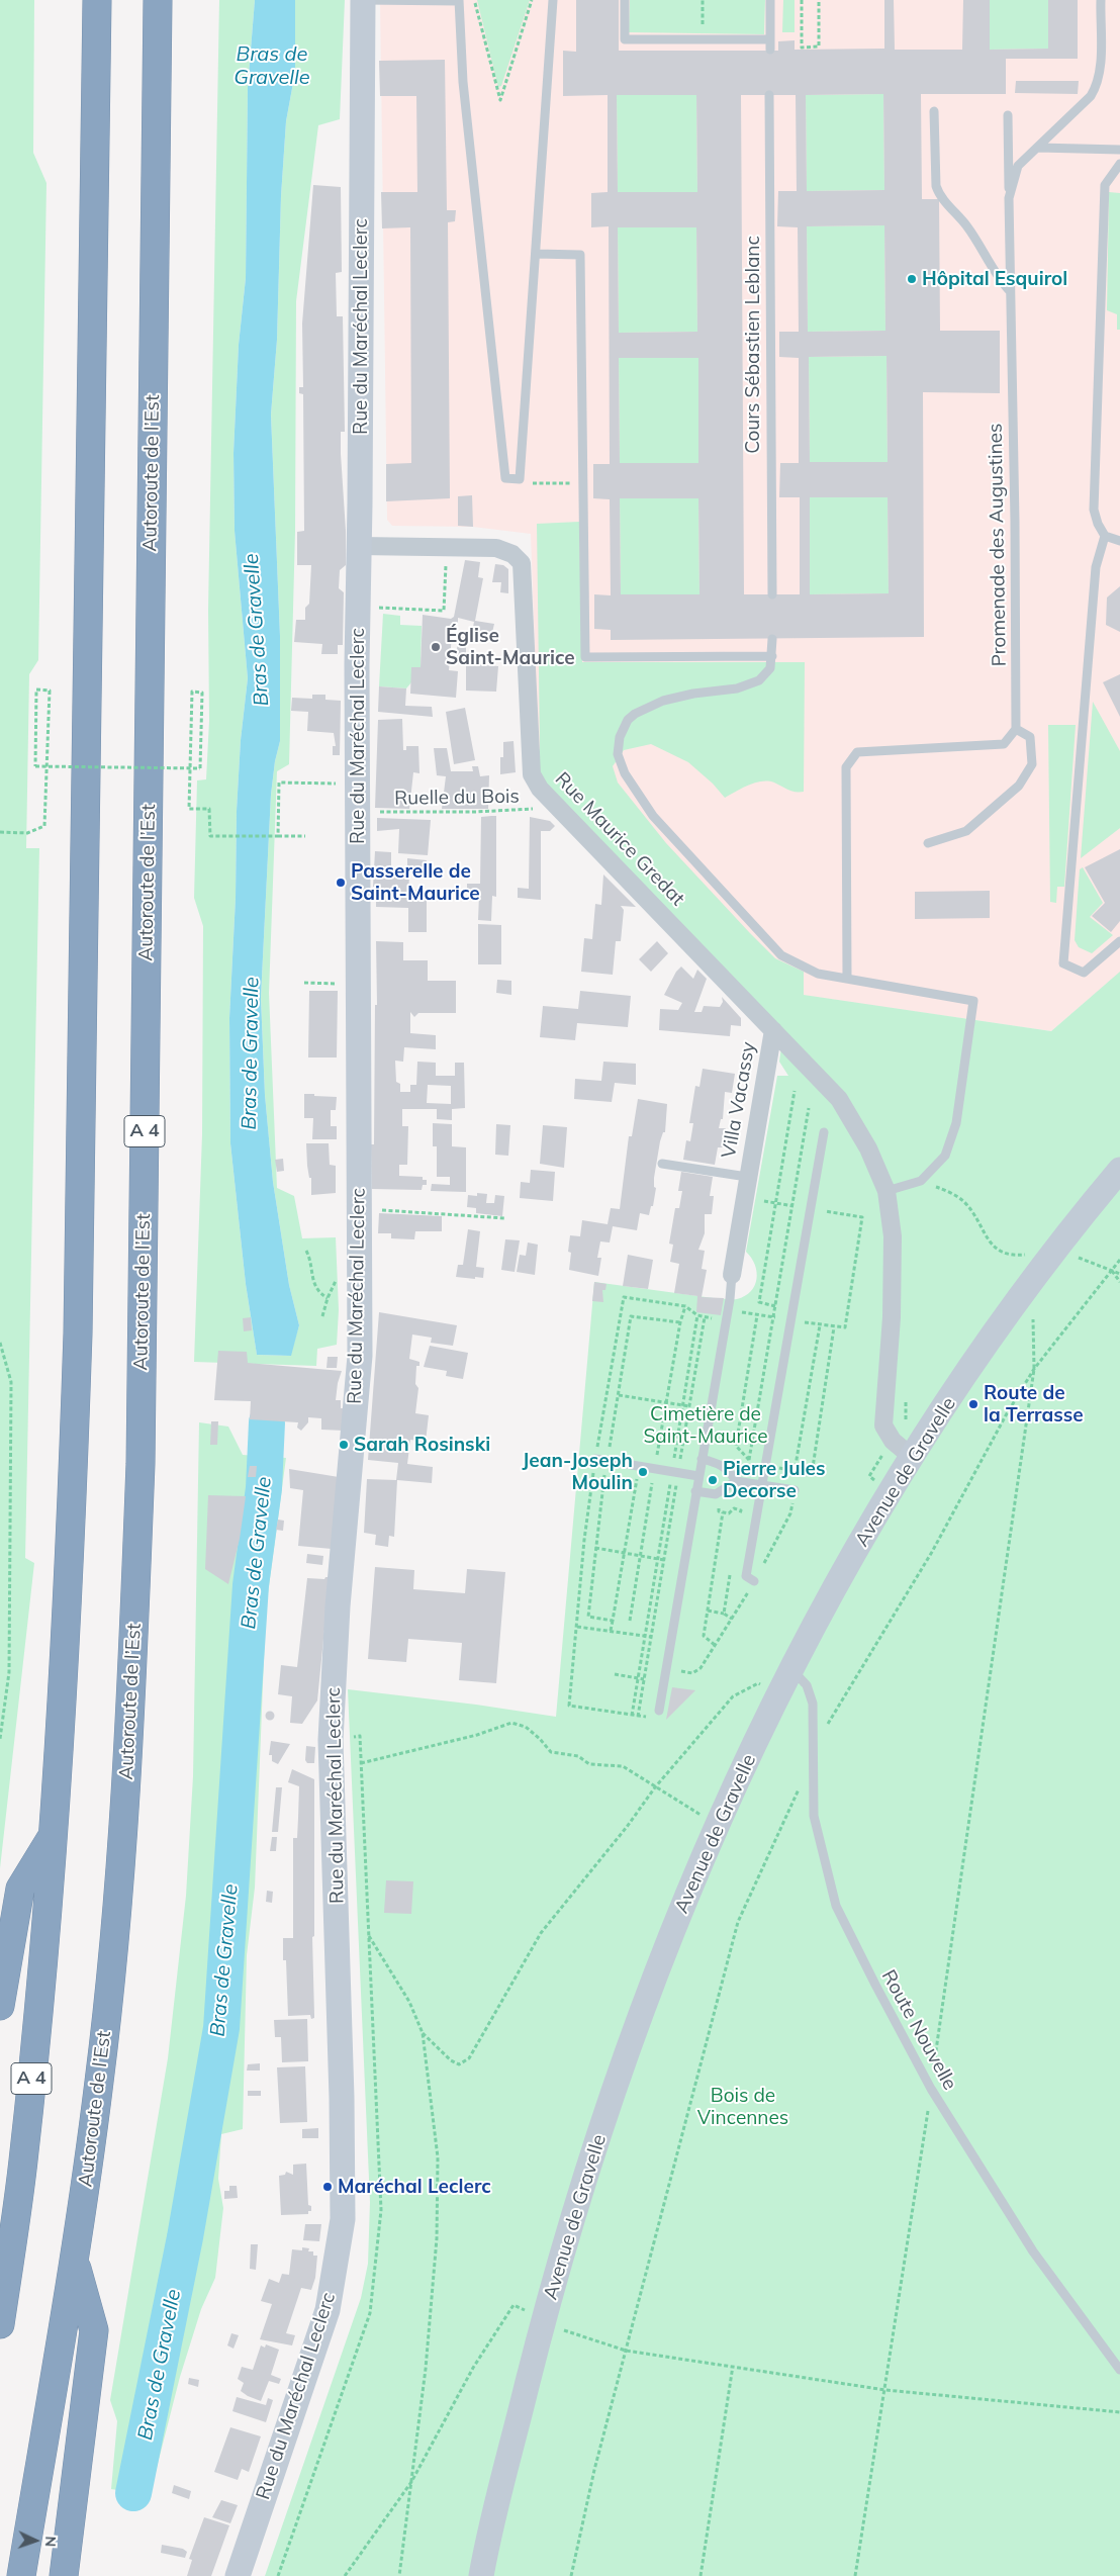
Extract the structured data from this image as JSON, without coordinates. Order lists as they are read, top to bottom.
{
  "streets": {
    "highway": ["Autoroute de l’Est", "A 4"],
    "street": [
      "Rue du Maréchal Leclerc",
      "Rue Maurice Gredat",
      "Villa Vacassy",
      "Avenue de Gravelle"
    ],
    "lane": ["Cours Sébastien Leblanc", "Promenade des Augustines", "Route Nouvelle"],
    "path": ["Ruelle du Bois"]
  },
  "crossings": [
    ["Rue du Maréchal Leclerc", "Ruelle du Bois"],
    ["Rue du Maréchal Leclerc", "Rue Maurice Gredat"],
    ["Ruelle du Bois", "Rue Maurice Gredat"],
    ["Rue Maurice Gredat", "Villa Vacassy"],
    ["Avenue de Gravelle", "Route Nouvelle"]
  ],
  "water": ["Bras de Gravelle"],
  "parks": ["Cimetière de Saint-Maurice", "Bois de Vincennes"],
  "places": [
    "Hôpital Esquirol",
    "Église Saint-Maurice",
    "Passerelle de Saint-Maurice",
    "Route de la Terrasse",
    "Sarah Rosinski",
    "Jean-Joseph Moulin",
    "Pierre Jules Decorse",
    "Maréchal Leclerc"
  ],
  "north": "right"
}
